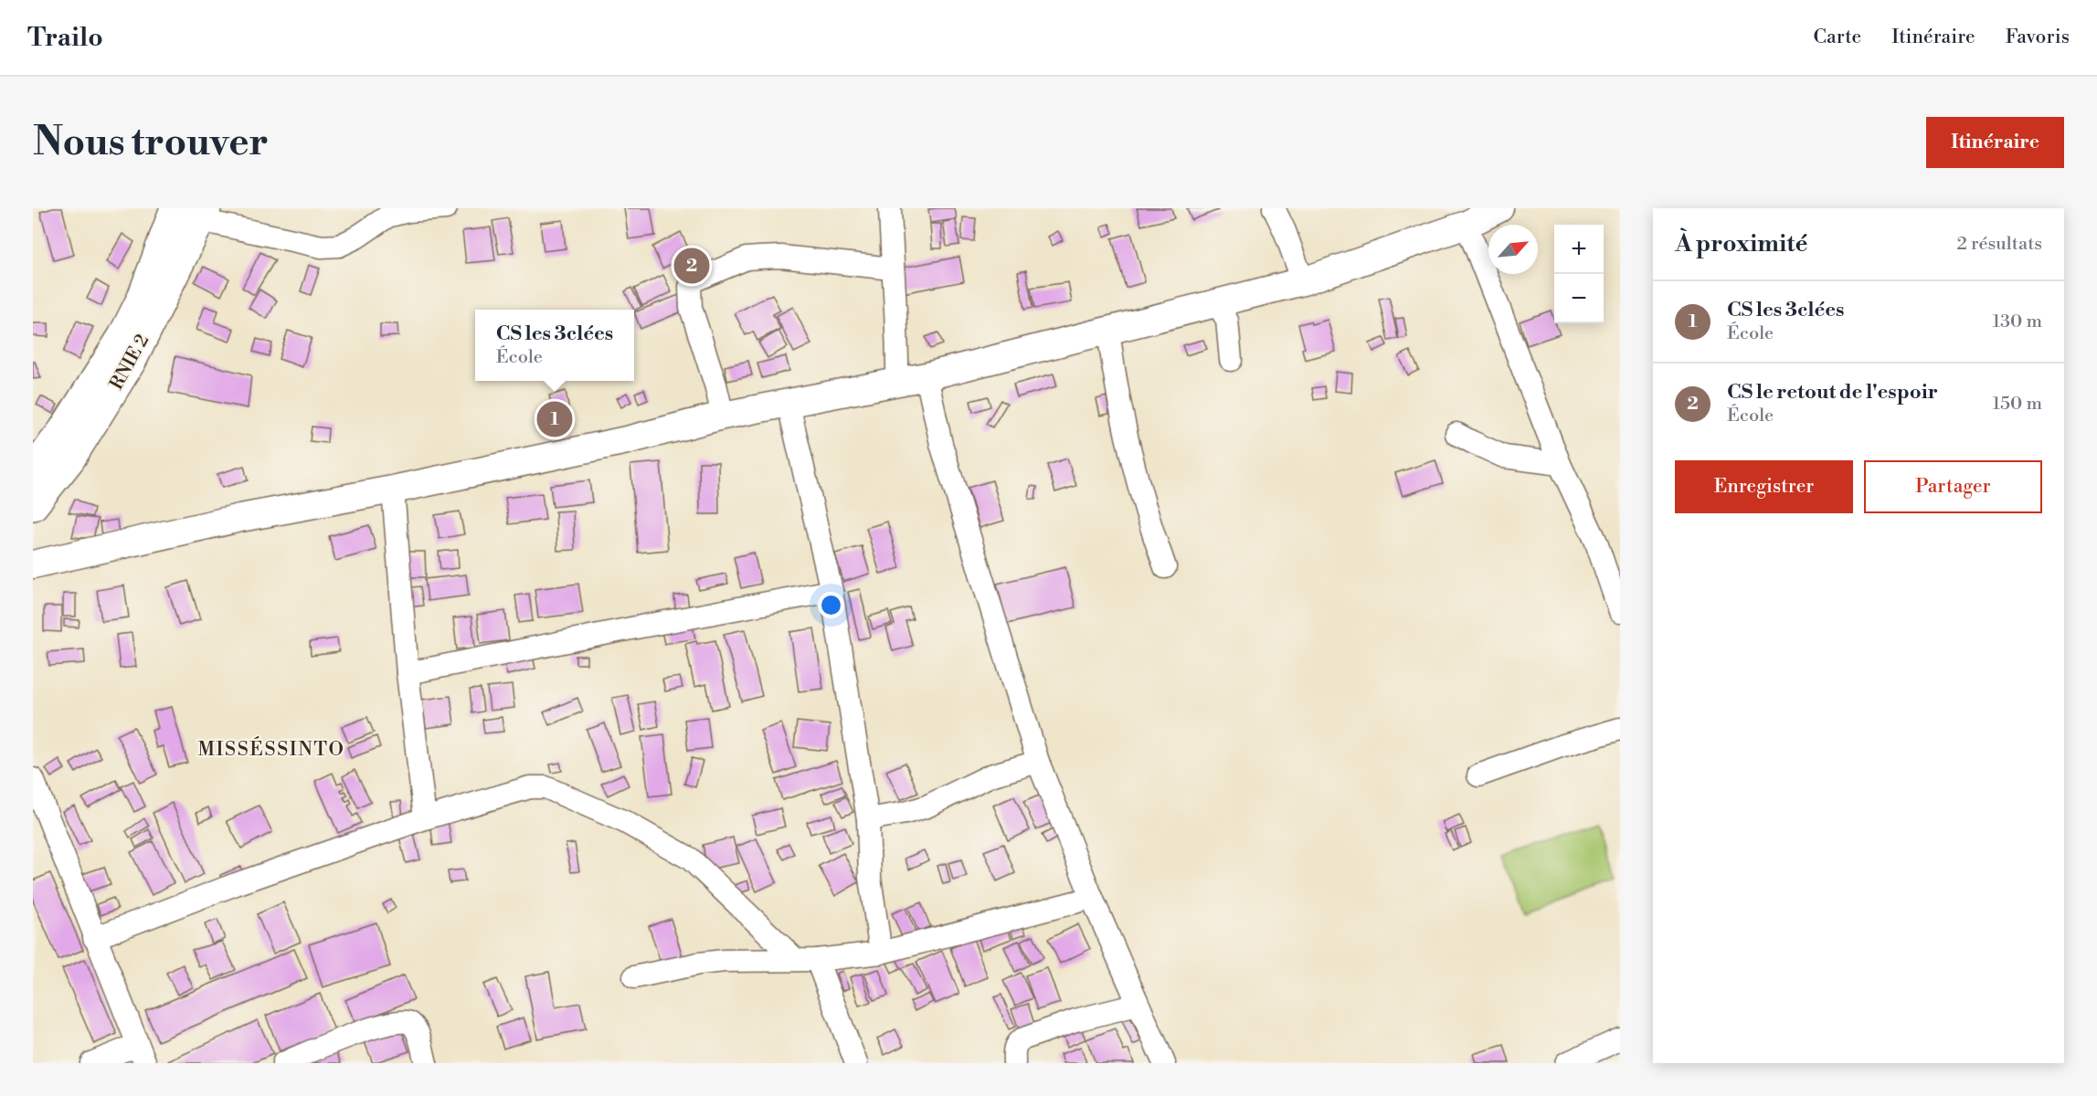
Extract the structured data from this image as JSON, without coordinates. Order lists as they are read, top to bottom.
{
  "streets": {
    "highway": ["RNIE 2"]
  },
  "districts": ["MISSÉSSINTO"],
  "north": "top right",
  "page": {
    "header": "Trailo",
    "nav": ["Carte", "Itinéraire", "Favoris"],
    "buttons": [
      "Itinéraire",
      ["Enregistrer", "Partager"]
    ],
    "title": "Nous trouver",
    "heading": ["À proximité", "2 résultats"],
    "map_buttons": ["+", "−"],
    "pins": ["2", "1"],
    "list": [
      {
        "mark": "1",
        "name": "CS les 3clées",
        "note": "École",
        "value": "130 m"
      },
      {
        "mark": "2",
        "name": "CS le retout de l'espoir",
        "note": "École",
        "value": "150 m"
      }
    ],
    "popup": ["CS les 3clées", "École"]
  }
}
